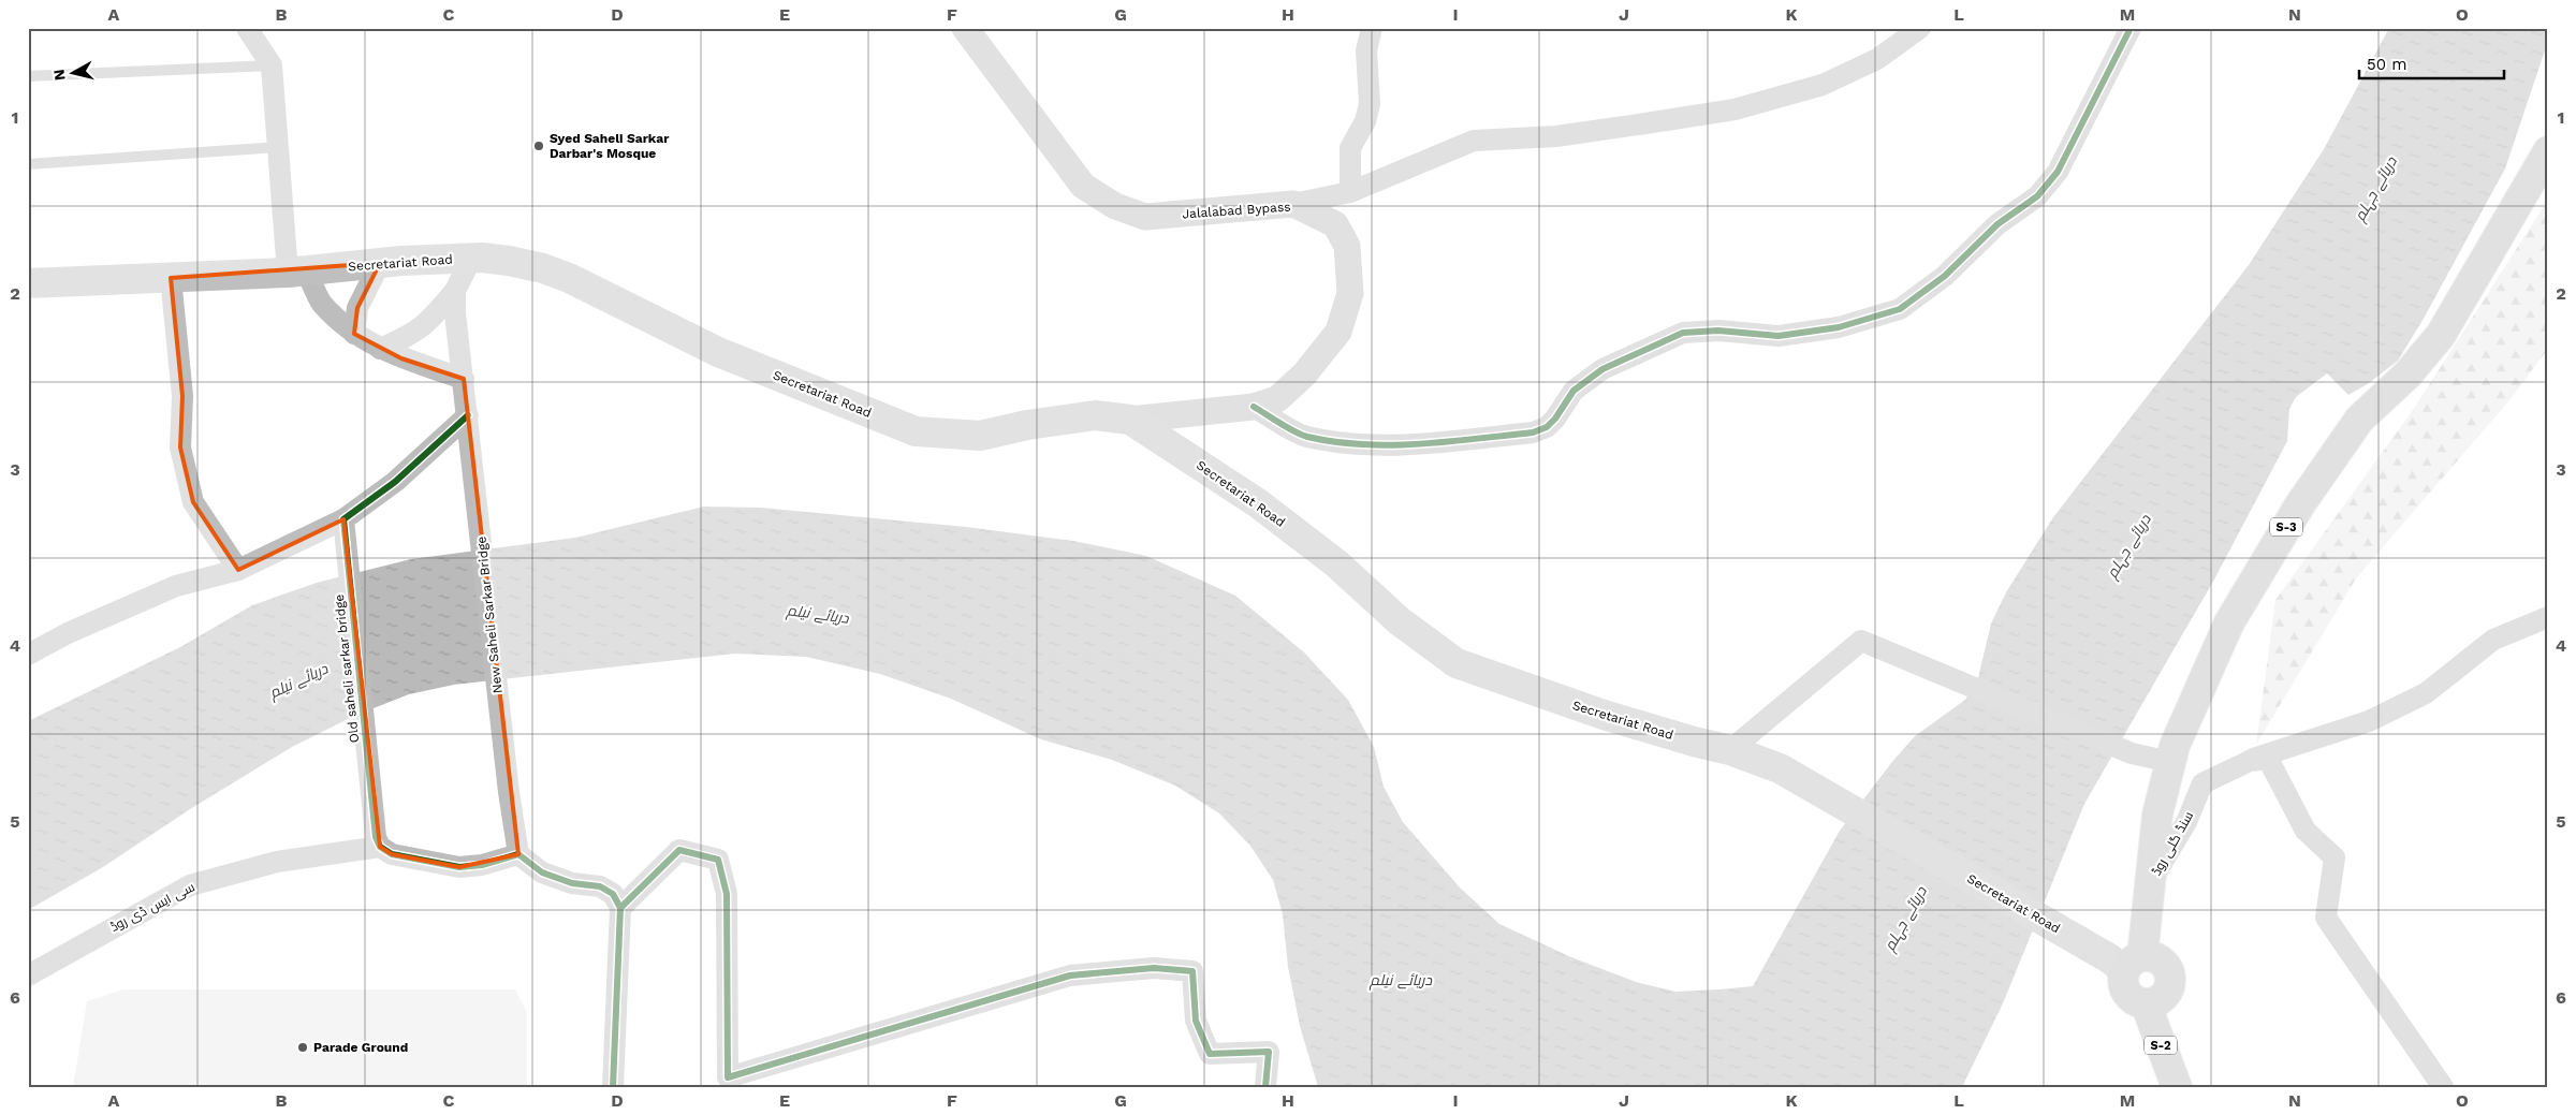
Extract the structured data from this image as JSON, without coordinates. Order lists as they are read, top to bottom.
{
  "streets": {
    "highway": ["S-3", "S-2"],
    "main road": ["Secretariat Road"],
    "street": [
      "Jalalabad Bypass",
      "New Saheli Sarkar Bridge",
      "Old saheli sarkar bridge",
      "سنڈ گلی روڈ",
      "سی ایس ڈی روڈ"
    ]
  },
  "crossings": [
    ["Jalalabad Bypass", "Secretariat Road"],
    ["Secretariat Road", "S-3"],
    ["Secretariat Road", "S-2"],
    ["S-3", "سنڈ گلی روڈ"],
    ["S-3", "S-2"],
    ["Old saheli sarkar bridge", "سی ایس ڈی روڈ"]
  ],
  "water": ["دریائے جہلم", "دریائے نیلم"],
  "places": ["Syed Saheli Sarkar Darbar's Mosque", "Parade Ground"],
  "scale_bar": "50 m",
  "north": "left",
  "grid": {
    "columns": [
      "A",
      "B",
      "C",
      "D",
      "E",
      "F",
      "G",
      "H",
      "I",
      "J",
      "K",
      "L",
      "M",
      "N",
      "O"
    ],
    "rows": [
      "1",
      "2",
      "3",
      "4",
      "5",
      "6"
    ]
  }
}
